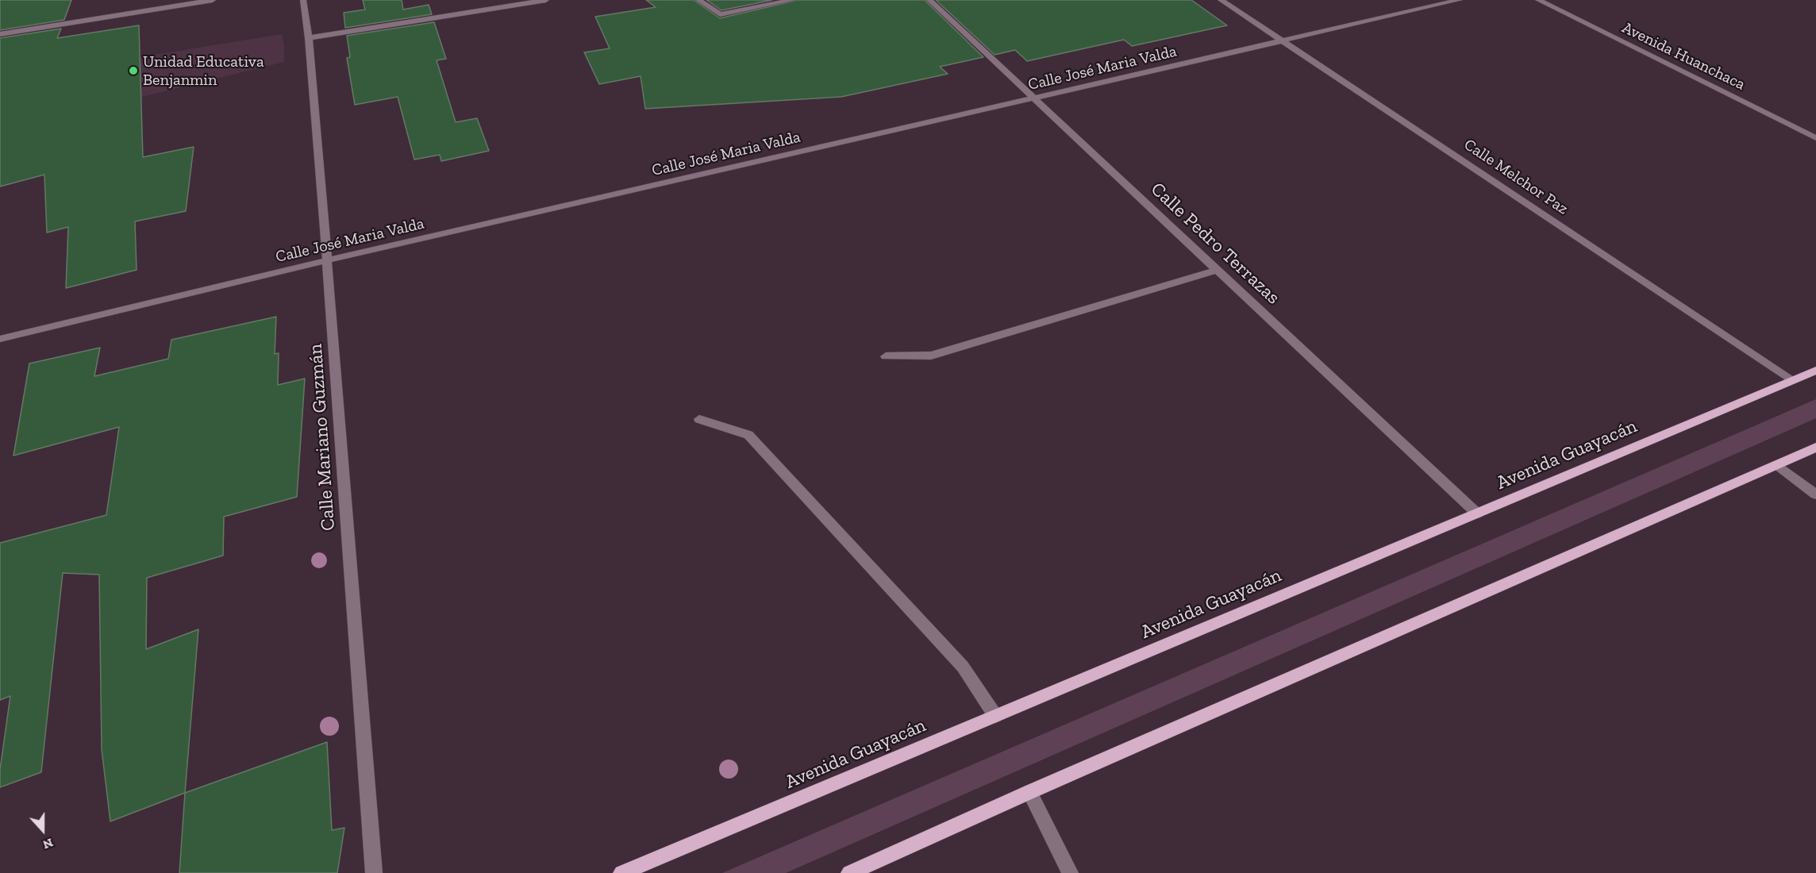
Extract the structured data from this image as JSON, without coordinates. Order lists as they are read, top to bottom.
{
  "streets": {
    "main road": ["Avenida Guayacán"],
    "street": [
      "Avenida Huanchaca",
      "Calle José Maria Valda",
      "Calle Melchor Paz",
      "Calle Pedro Terrazas",
      "Calle Mariano Guzmán"
    ]
  },
  "crossings": [
    ["Calle José Maria Valda", "Calle Melchor Paz"],
    ["Calle José Maria Valda", "Calle Pedro Terrazas"],
    ["Calle José Maria Valda", "Calle Mariano Guzmán"],
    ["Calle Melchor Paz", "Avenida Guayacán"],
    ["Calle Pedro Terrazas", "Avenida Guayacán"]
  ],
  "places": ["Unidad Educativa Benjanmin"],
  "north": "bottom"
}
